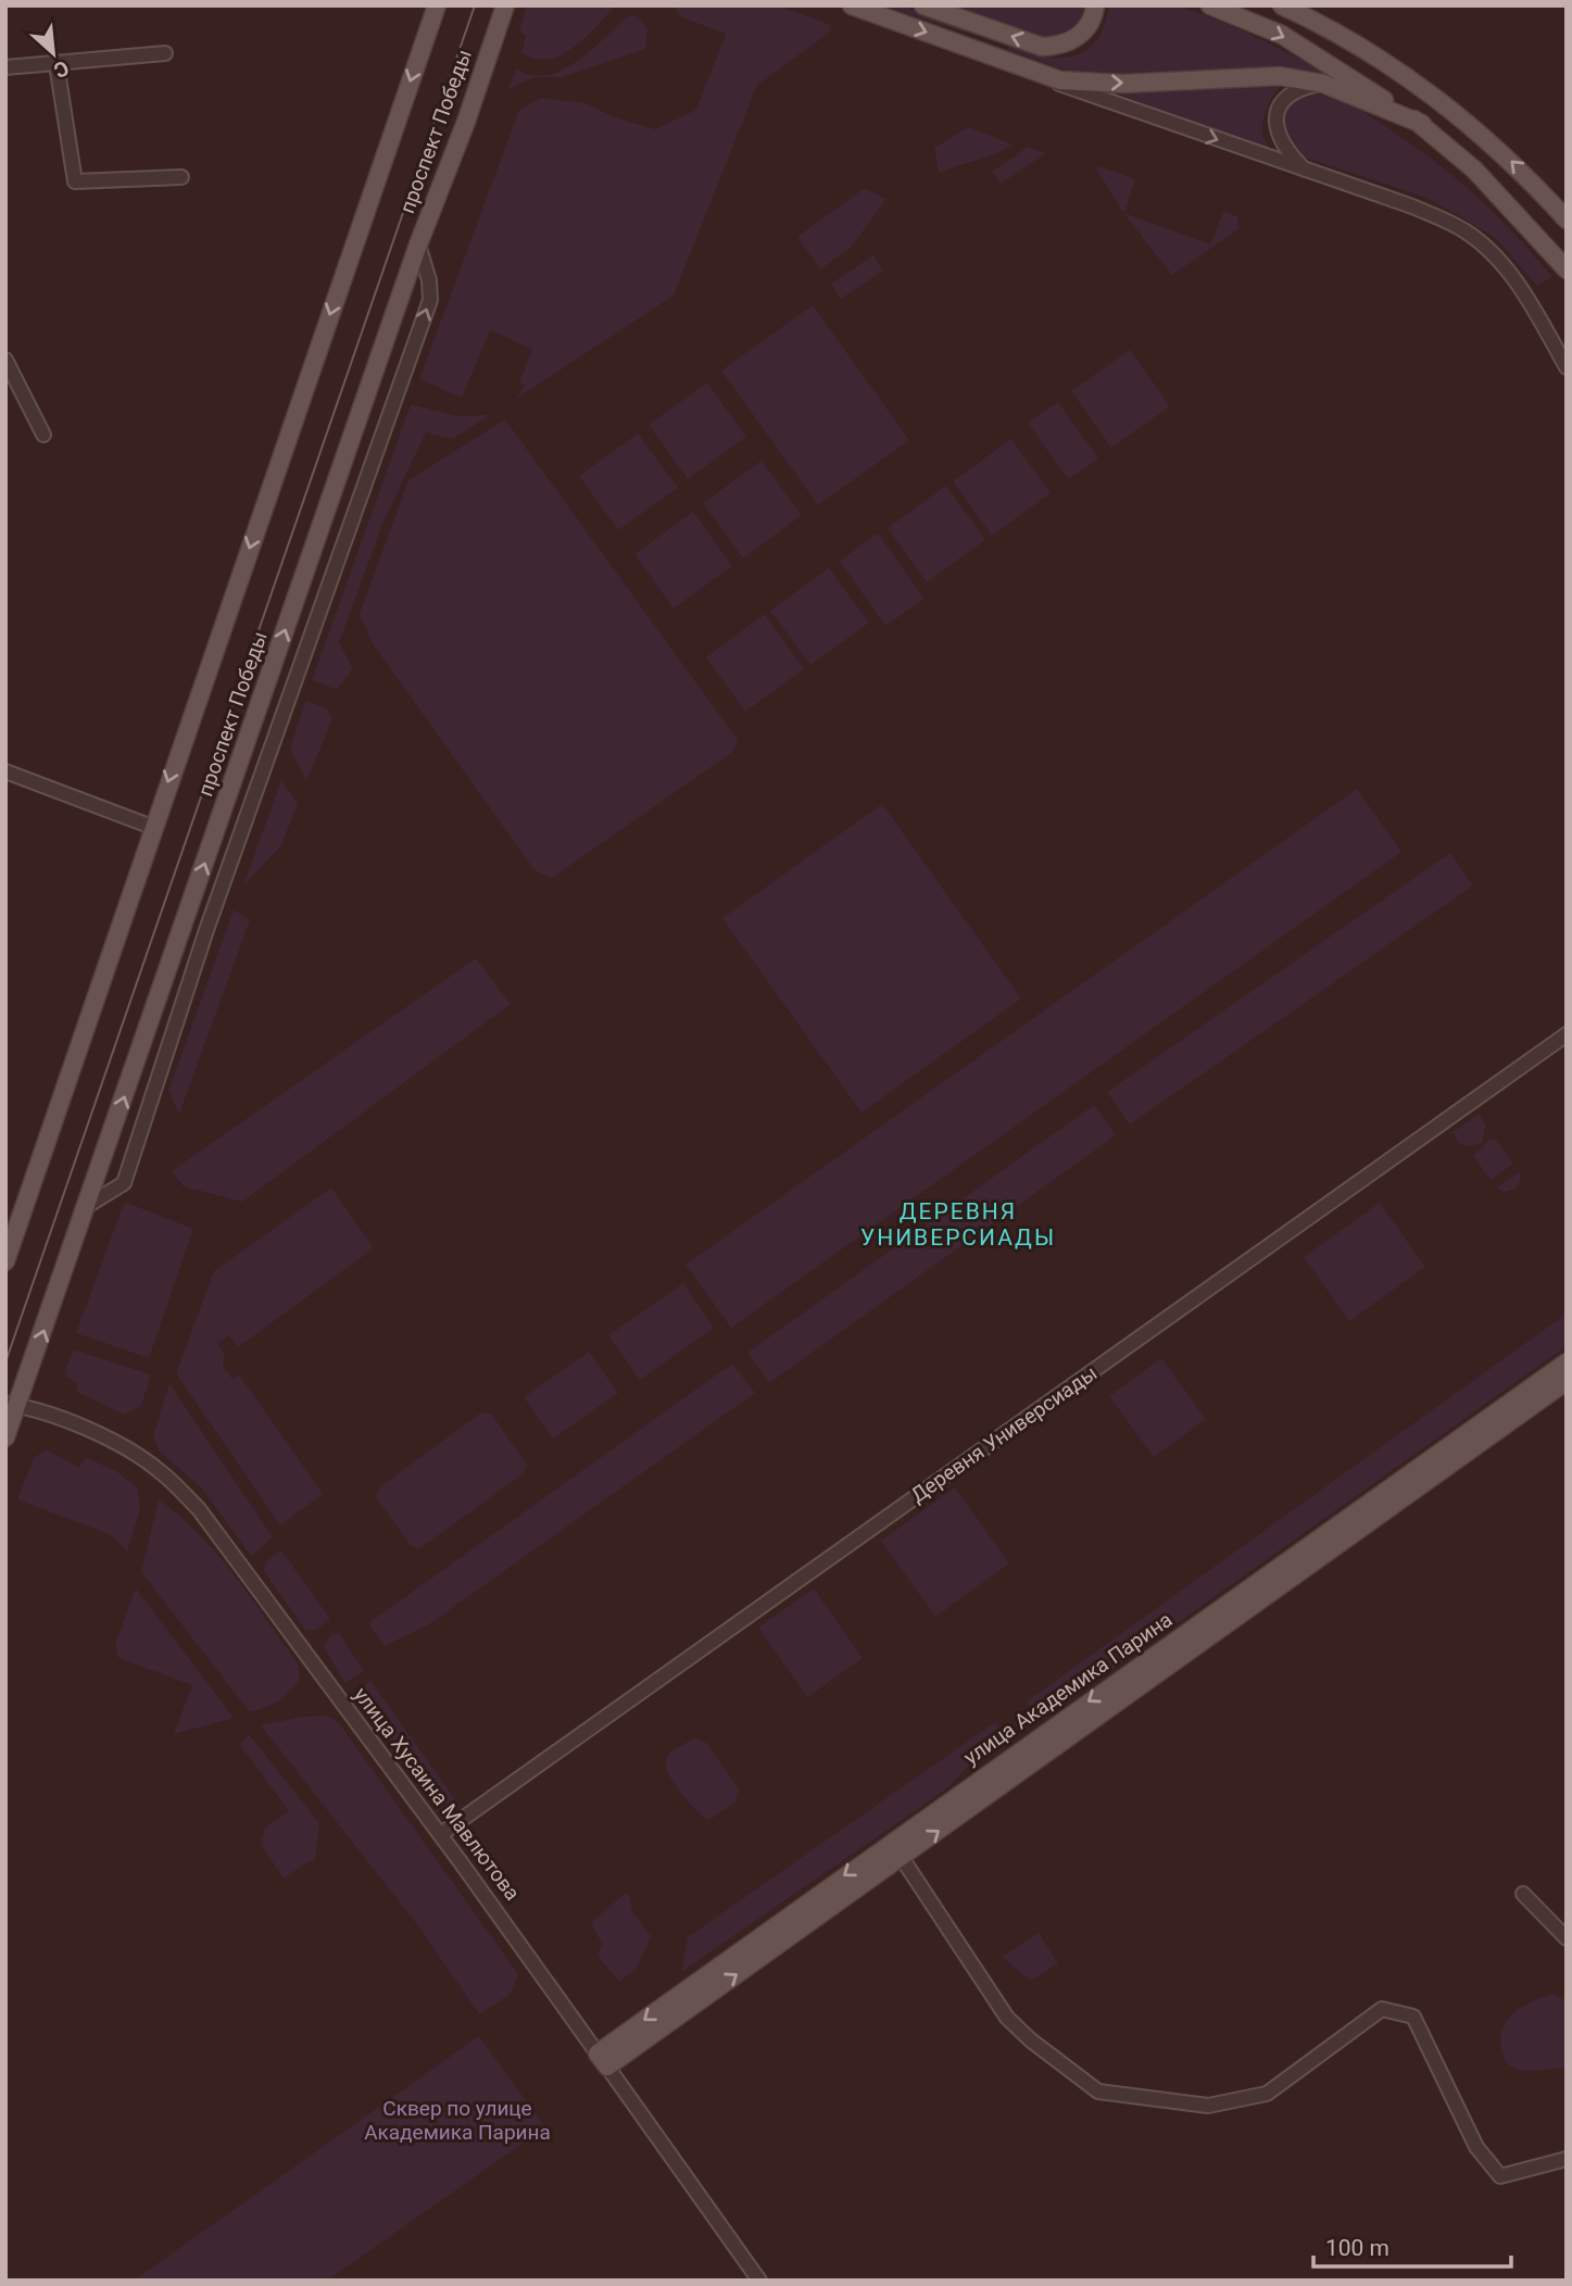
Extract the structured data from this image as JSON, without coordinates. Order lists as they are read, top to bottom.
{
  "streets": {
    "main road": ["проспект Победы", "улица Академика Парина"],
    "street": ["Деревня Универсиады", "улица Хусаина Мавлютова"]
  },
  "crossings": [
    ["проспект Победы", "улица Хусаина Мавлютова"],
    ["Деревня Универсиады", "улица Хусаина Мавлютова"],
    ["улица Академика Парина", "улица Хусаина Мавлютова"]
  ],
  "districts": ["ДЕРЕВНЯ УНИВЕРСИАДЫ"],
  "parks": ["Сквер по улице Академика Парина"],
  "scale_bar": "100 m",
  "north": "bottom right"
}
